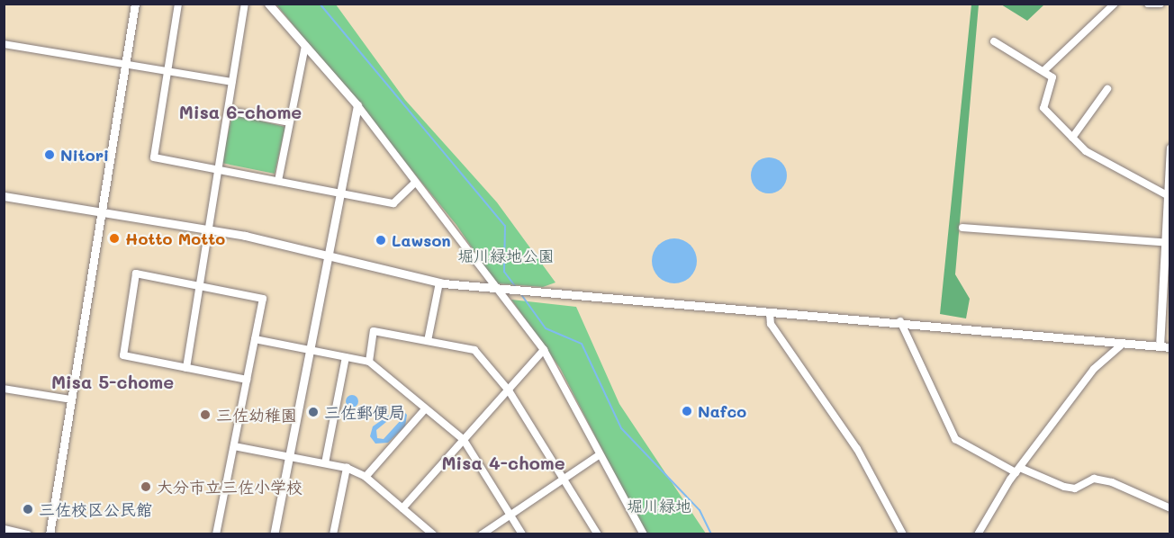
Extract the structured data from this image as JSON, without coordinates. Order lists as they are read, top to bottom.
{
  "districts": ["Misa 6-chome", "Misa 5-chome", "Misa 4-chome"],
  "parks": ["堀川緑地公園", "堀川緑地"],
  "places": [
    "Nitori",
    "Hotto Motto",
    "Lawson",
    "Nafco",
    "三佐郵便局",
    "三佐幼稚園",
    "大分市立三佐小学校",
    "三佐校区公民館"
  ]
}
